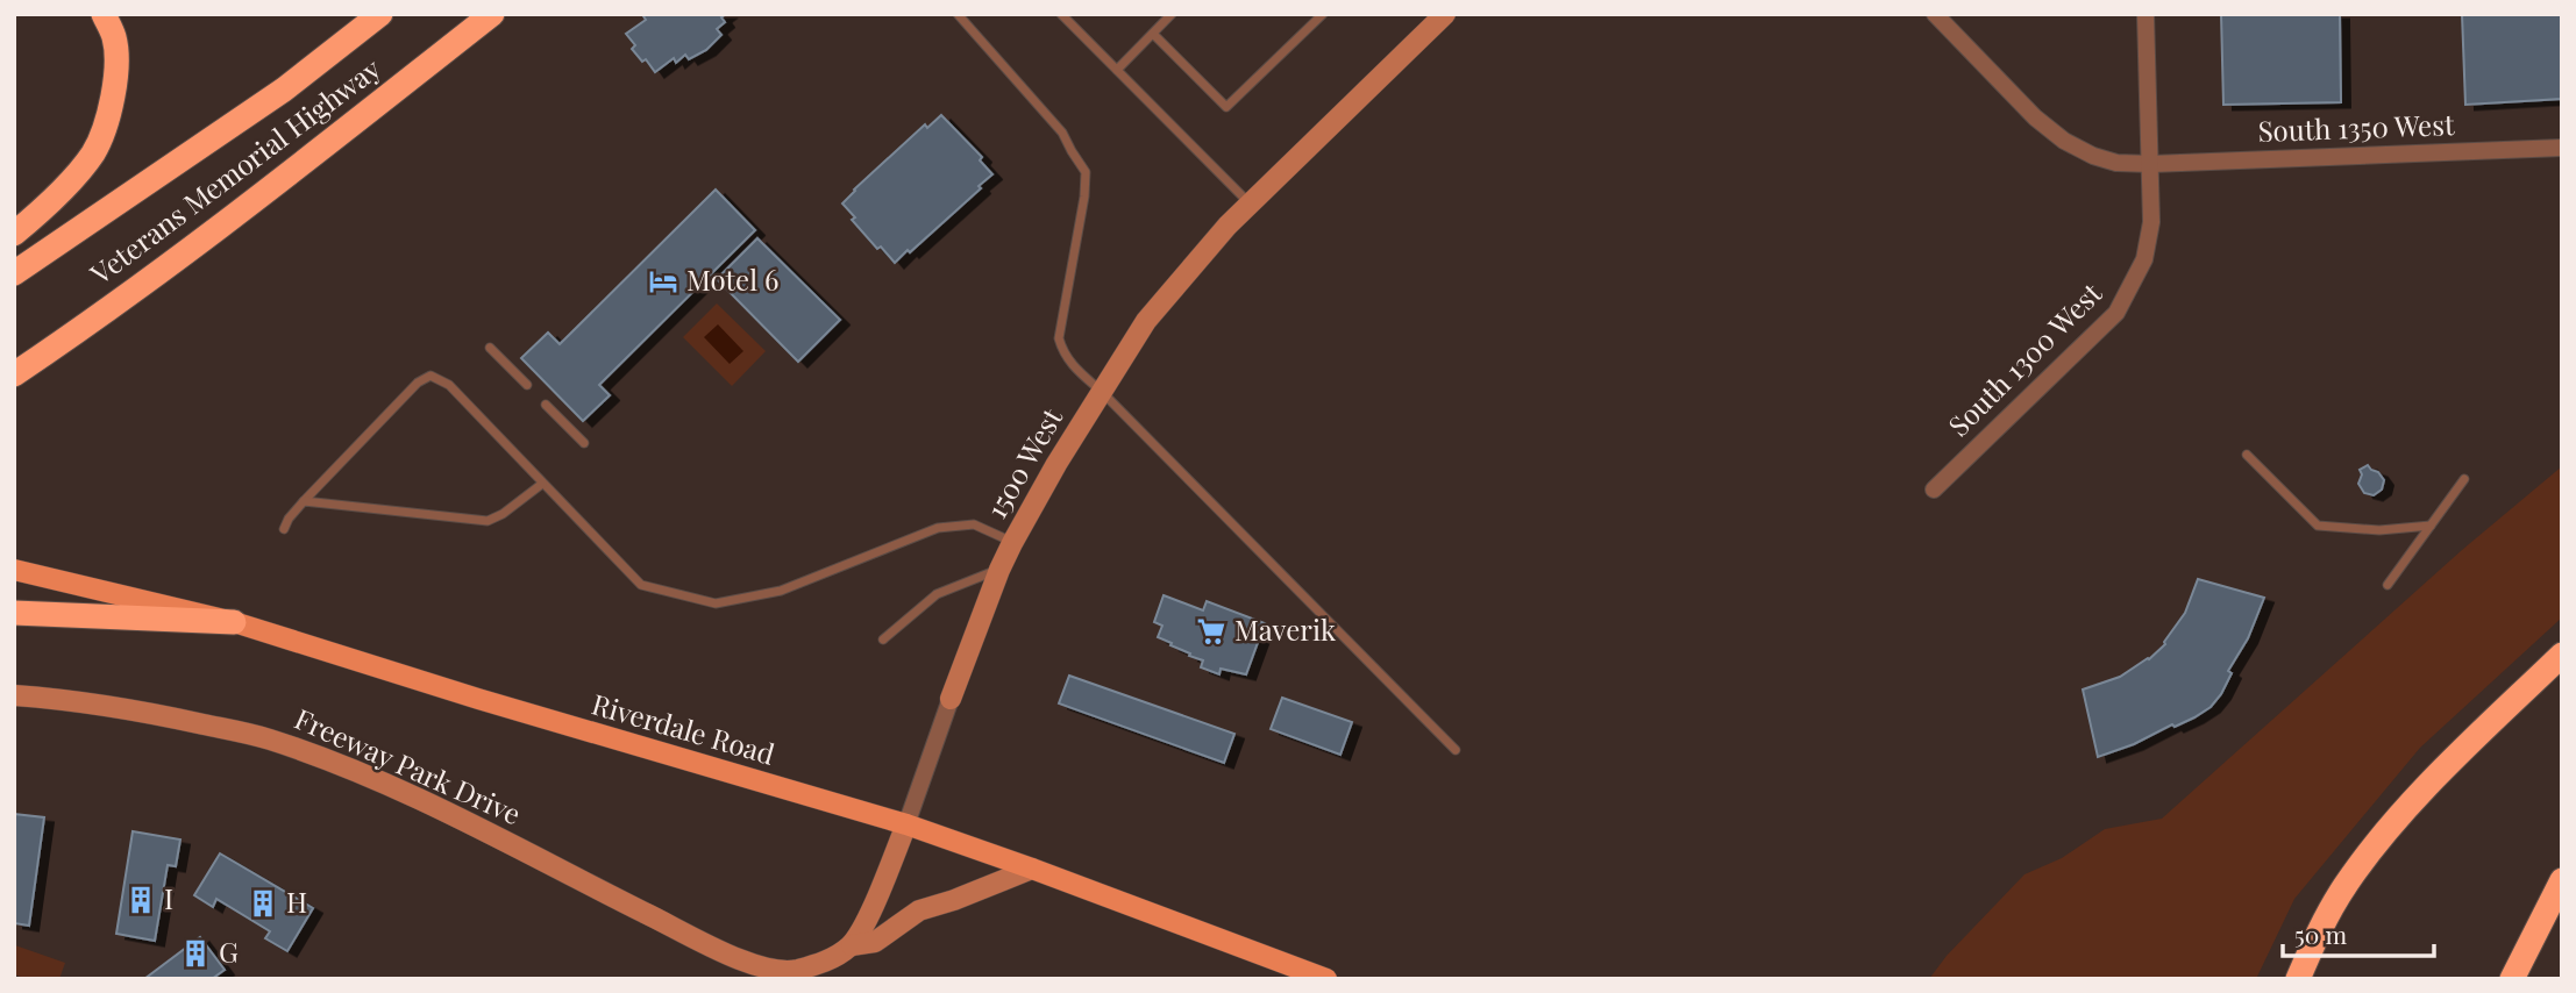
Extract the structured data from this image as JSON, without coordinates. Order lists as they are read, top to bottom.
{
  "streets": {
    "highway": ["Veterans Memorial Highway"],
    "main road": ["Riverdale Road"],
    "street": [
      "South 1350 West",
      "South 1300 West",
      "1500 West",
      "Freeway Park Drive"
    ]
  },
  "crossings": [
    ["South 1350 West", "South 1300 West"],
    ["1500 West", "Riverdale Road"]
  ],
  "places": {
    "hotel": ["Motel 6"],
    "supermarket": ["Maverik"],
    "building": ["I", "H", "G"]
  },
  "scale_bar": "50 m"
}
